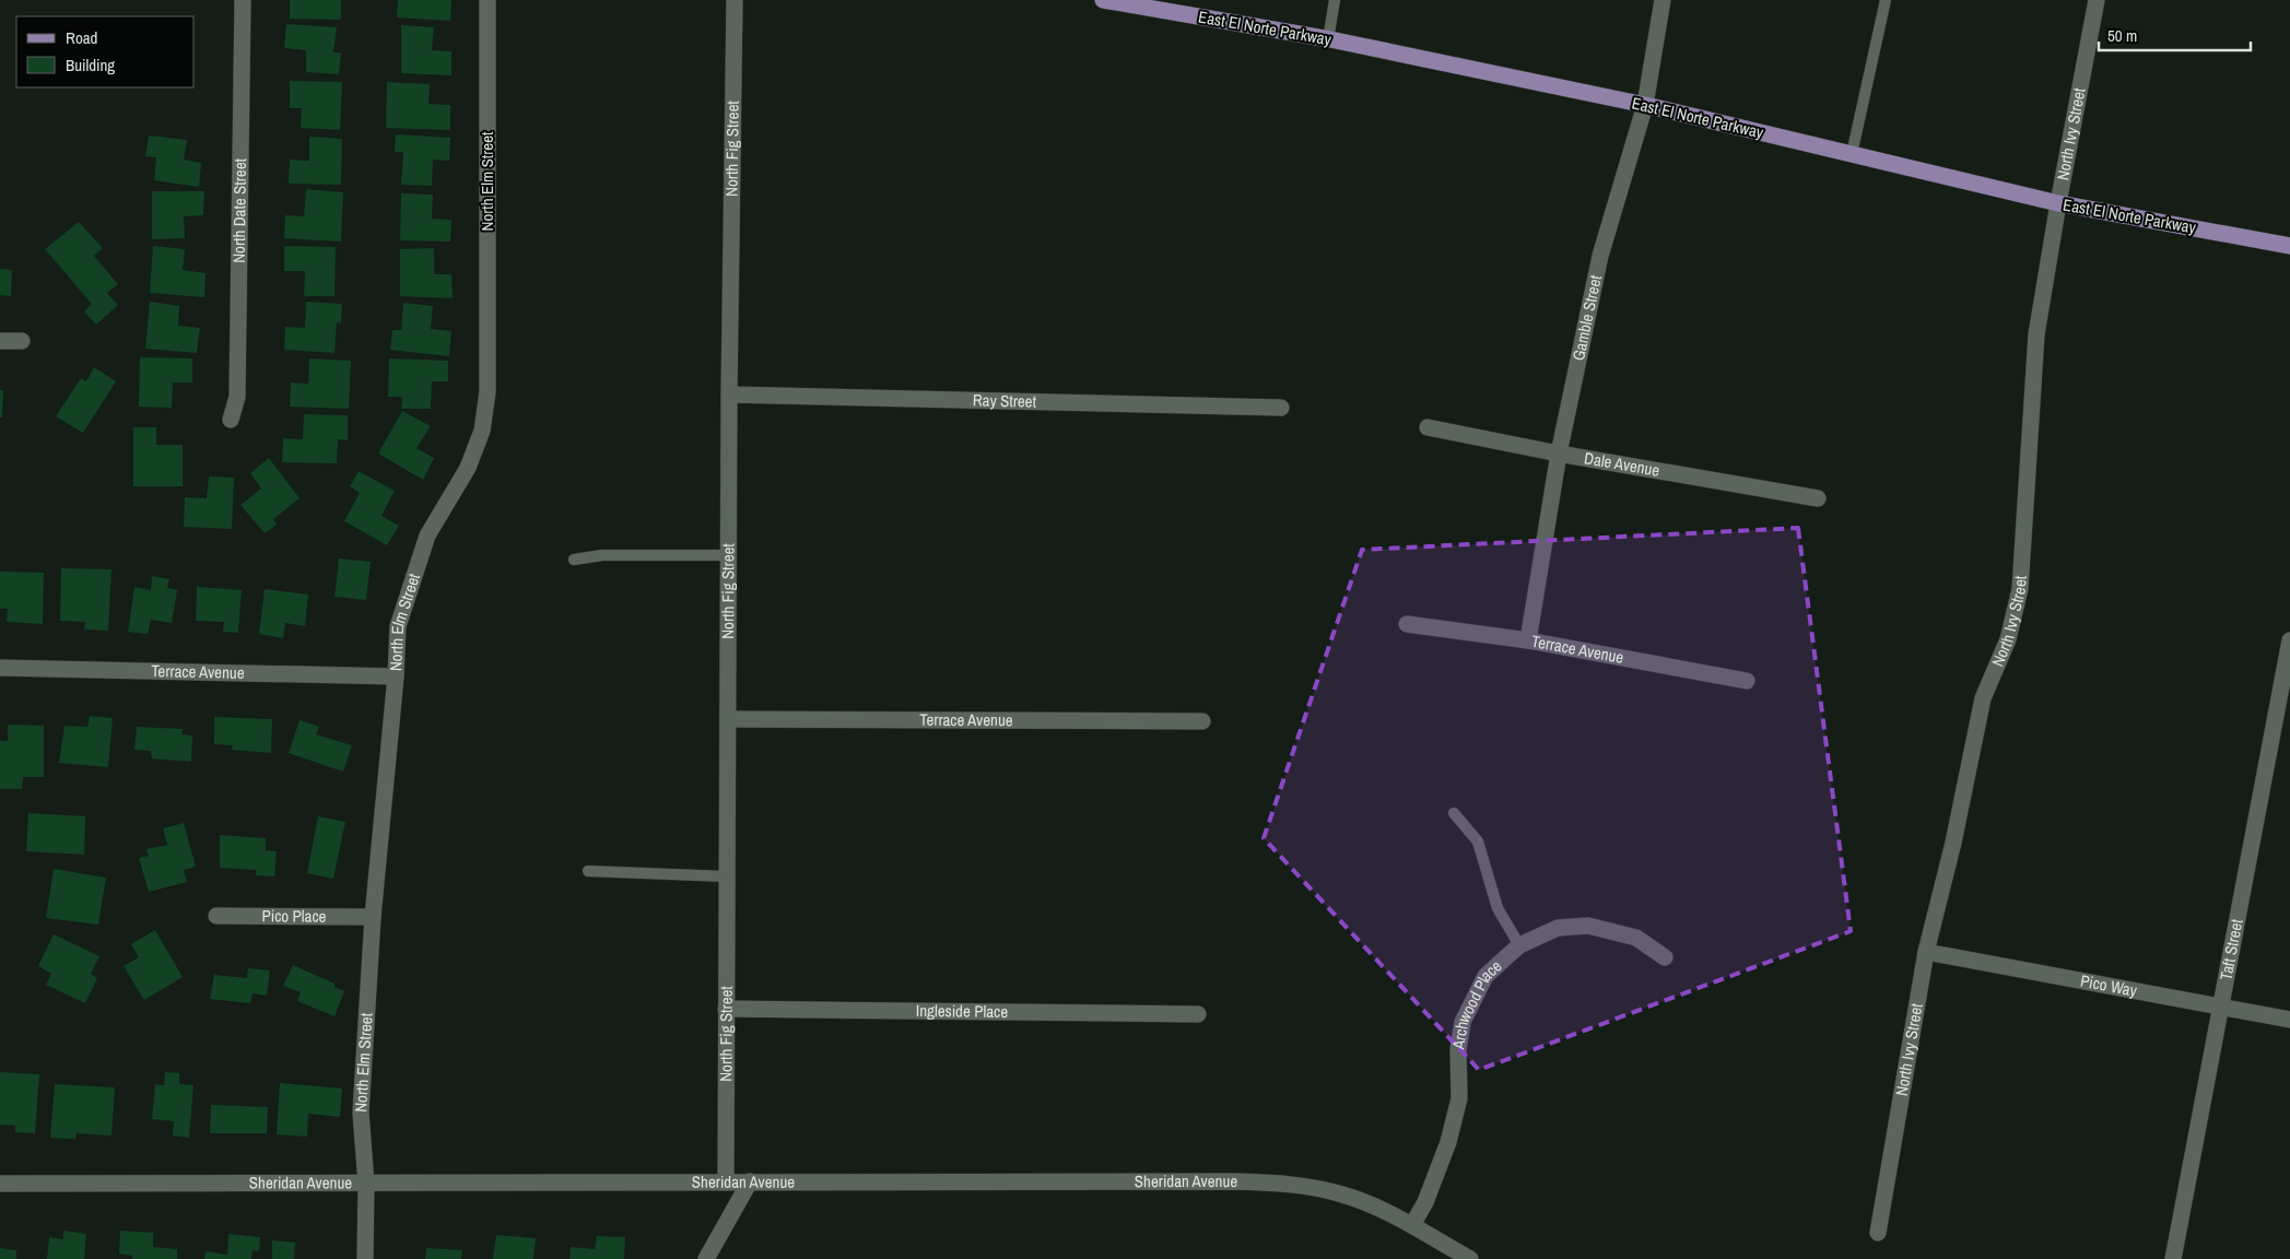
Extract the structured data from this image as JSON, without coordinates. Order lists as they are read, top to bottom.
{
  "streets": {
    "main road": ["East El Norte Parkway"],
    "street": [
      "North Ivy Street",
      "North Fig Street",
      "North Elm Street",
      "North Date Street",
      "Gamble Street",
      "Ray Street",
      "Dale Avenue",
      "Terrace Avenue",
      "Pico Place",
      "Taft Street",
      "Pico Way",
      "Archwood Place",
      "Ingleside Place",
      "Sheridan Avenue"
    ]
  },
  "crossings": [
    ["East El Norte Parkway", "North Ivy Street"],
    ["East El Norte Parkway", "Gamble Street"],
    ["North Ivy Street", "Pico Way"],
    ["North Fig Street", "Ray Street"],
    ["North Fig Street", "Terrace Avenue"],
    ["North Fig Street", "Ingleside Place"],
    ["North Fig Street", "Sheridan Avenue"],
    ["North Elm Street", "Terrace Avenue"],
    ["North Elm Street", "Pico Place"],
    ["North Elm Street", "Sheridan Avenue"],
    ["Gamble Street", "Dale Avenue"],
    ["Gamble Street", "Terrace Avenue"],
    ["Taft Street", "Pico Way"],
    ["Archwood Place", "Sheridan Avenue"]
  ],
  "legend": ["Road", "Building"],
  "scale_bar": "50 m"
}
